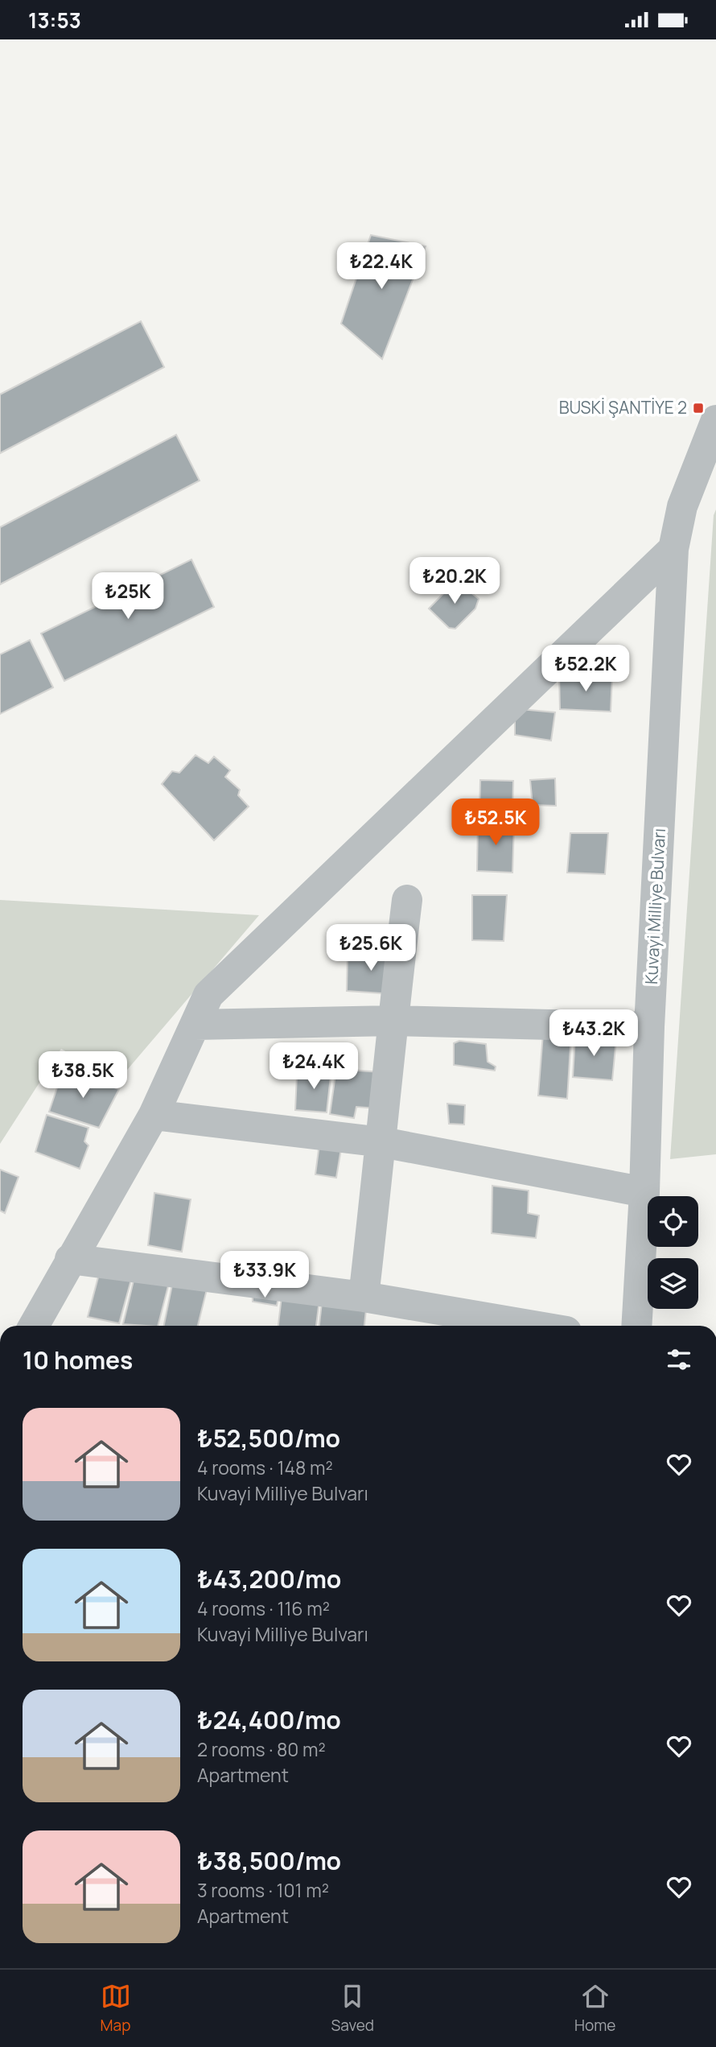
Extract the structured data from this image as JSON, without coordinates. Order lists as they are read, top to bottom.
{
  "streets": {
    "street": ["Kuvayi Milliye Bulvarı"]
  },
  "places": {
    "transit": ["BUSKİ ŞANTİYE 2"]
  },
  "page": {
    "status": "13:53",
    "price": [
      "₺22.4K",
      "₺20.2K",
      "₺25K",
      "₺52.2K",
      "₺52.5K",
      "₺25.6K",
      "₺43.2K",
      "₺24.4K",
      "₺38.5K",
      "₺33.9K"
    ],
    "heading": "10 homes",
    "list": [
      {
        "name": "₺52,500/mo",
        "note": "4 rooms · 148 m² · Kuvayi Milliye Bulvarı"
      },
      {
        "name": "₺43,200/mo",
        "note": "4 rooms · 116 m² · Kuvayi Milliye Bulvarı"
      },
      {
        "name": "₺24,400/mo",
        "note": "2 rooms · 80 m² · Apartment"
      },
      {
        "name": "₺38,500/mo",
        "note": "3 rooms · 101 m² · Apartment"
      }
    ],
    "tabs": ["Map", "Saved", "Home"]
  }
}
